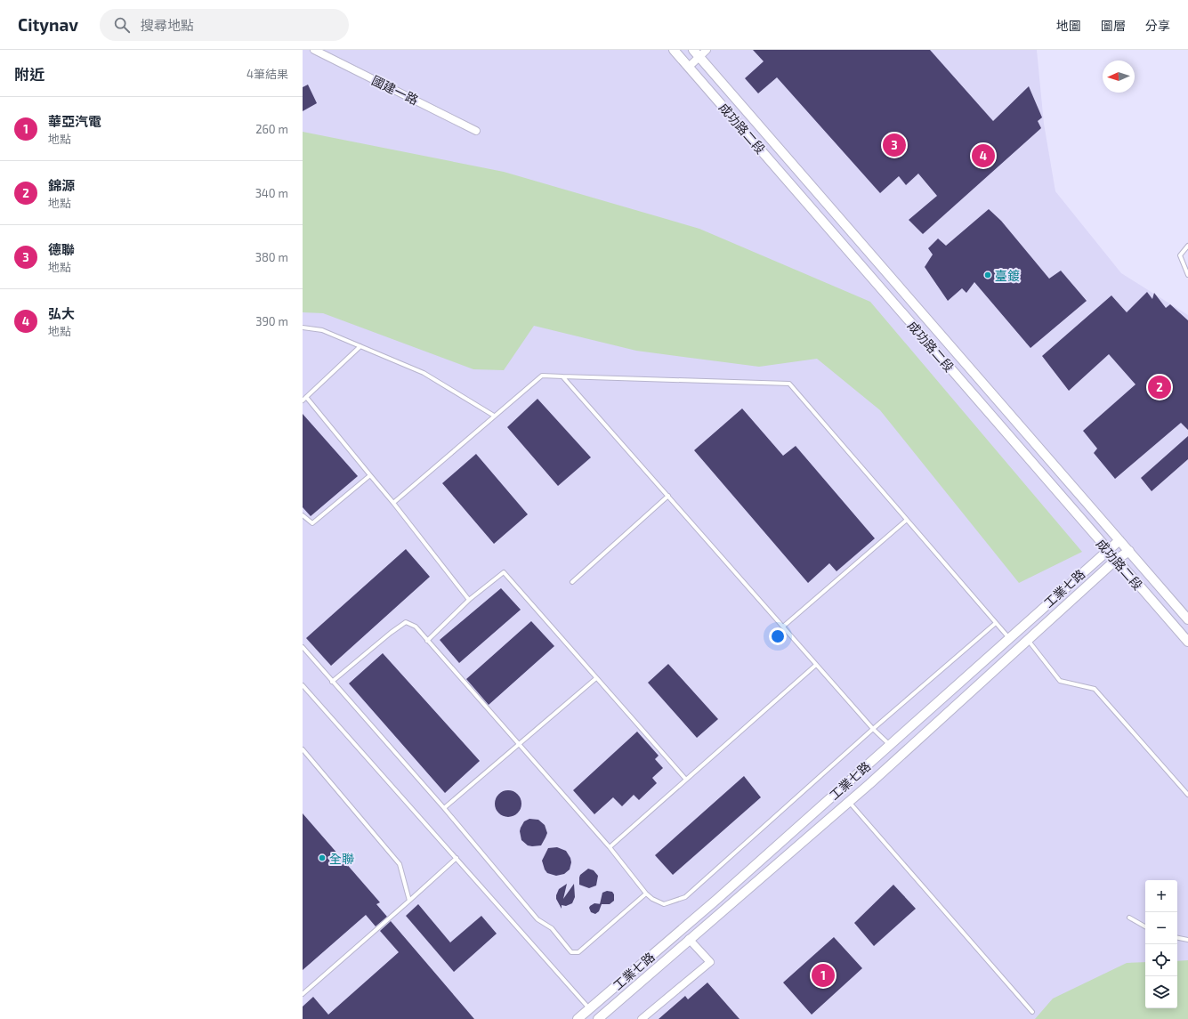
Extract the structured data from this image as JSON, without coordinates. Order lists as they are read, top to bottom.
{
  "streets": {
    "street": ["國建一路", "成功路二段", "工業七路"]
  },
  "crossings": [
    ["成功路二段", "工業七路"]
  ],
  "places": ["臺鍍", "全聯"],
  "north": "left",
  "page": {
    "header": "Citynav",
    "search": "搜尋地點",
    "nav": ["地圖", "圖層", "分享"],
    "heading": ["附近", "4筆結果"],
    "list": [
      {
        "mark": "1",
        "name": "華亞汽電",
        "note": "地點",
        "value": "260 m"
      },
      {
        "mark": "2",
        "name": "錦源",
        "note": "地點",
        "value": "340 m"
      },
      {
        "mark": "3",
        "name": "德聯",
        "note": "地點",
        "value": "380 m"
      },
      {
        "mark": "4",
        "name": "弘大",
        "note": "地點",
        "value": "390 m"
      }
    ],
    "pins": [
      "3",
      "4",
      "2",
      "1"
    ],
    "map_buttons": ["+", "−"]
  }
}
